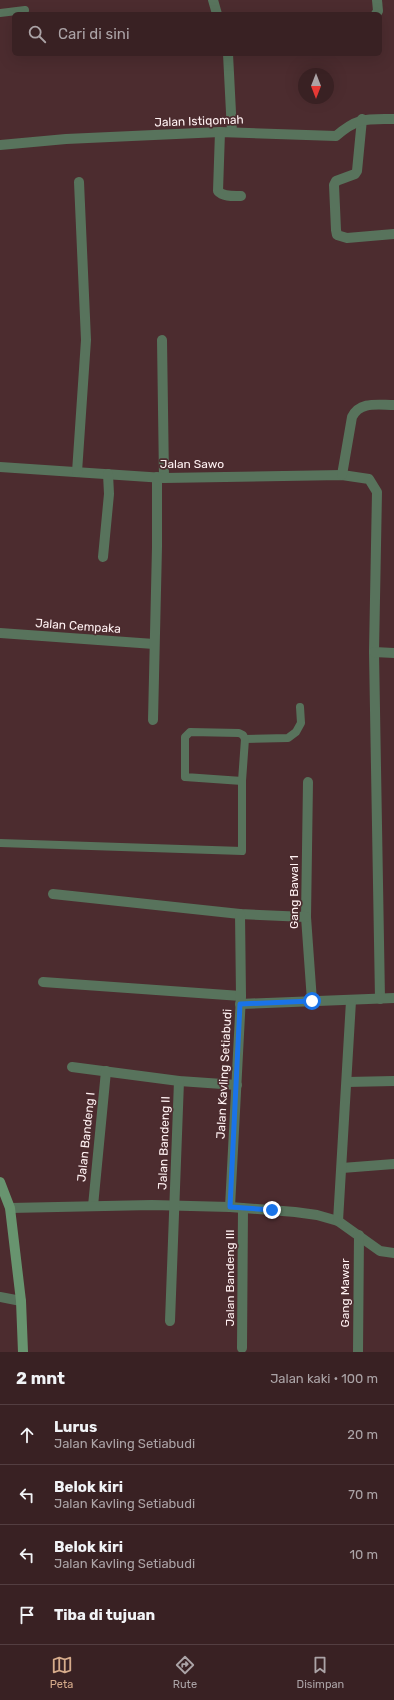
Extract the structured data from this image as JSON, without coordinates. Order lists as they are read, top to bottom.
{
  "streets": {
    "street": [
      "Jalan Istiqomah",
      "Jalan Sawo",
      "Jalan Cempaka",
      "Gang Bawal 1",
      "Jalan Kavling Setiabudi",
      "Jalan Bandeng I",
      "Jalan Bandeng II",
      "Jalan Bandeng III",
      "Gang Mawar"
    ]
  },
  "crossings": [
    ["Gang Bawal 1", "Jalan Kavling Setiabudi"]
  ],
  "north": "bottom",
  "page": {
    "search": "Cari di sini",
    "heading": ["2 mnt", "Jalan kaki · 100 m"],
    "list": [
      ["Lurus", "Jalan Kavling Setiabudi", "20 m"],
      ["Belok kiri", "Jalan Kavling Setiabudi", "70 m"],
      ["Belok kiri", "Jalan Kavling Setiabudi", "10 m"],
      "Tiba di tujuan"
    ],
    "nav": ["Peta", "Rute", "Disimpan"]
  }
}
